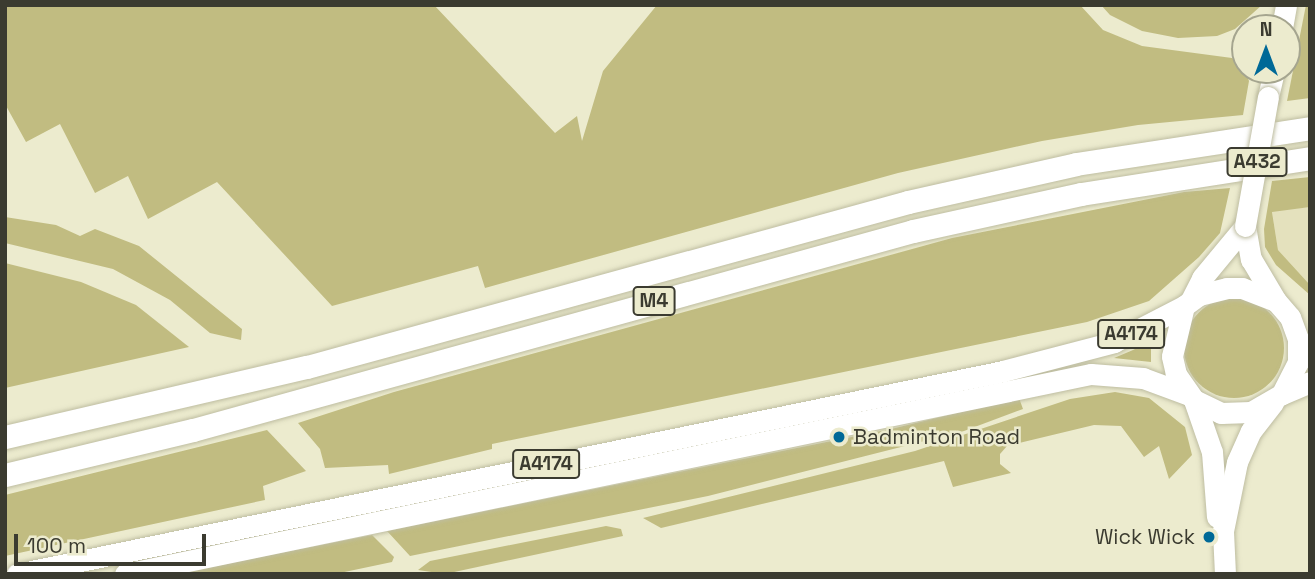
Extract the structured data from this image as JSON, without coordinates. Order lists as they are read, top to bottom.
{
  "streets": {
    "highway": ["M4"],
    "main road": ["A432", "A4174"]
  },
  "crossings": [
    ["A432", "A4174"]
  ],
  "places": ["Badminton Road", "Wick Wick"],
  "scale_bar": "100 m",
  "north": "top"
}
